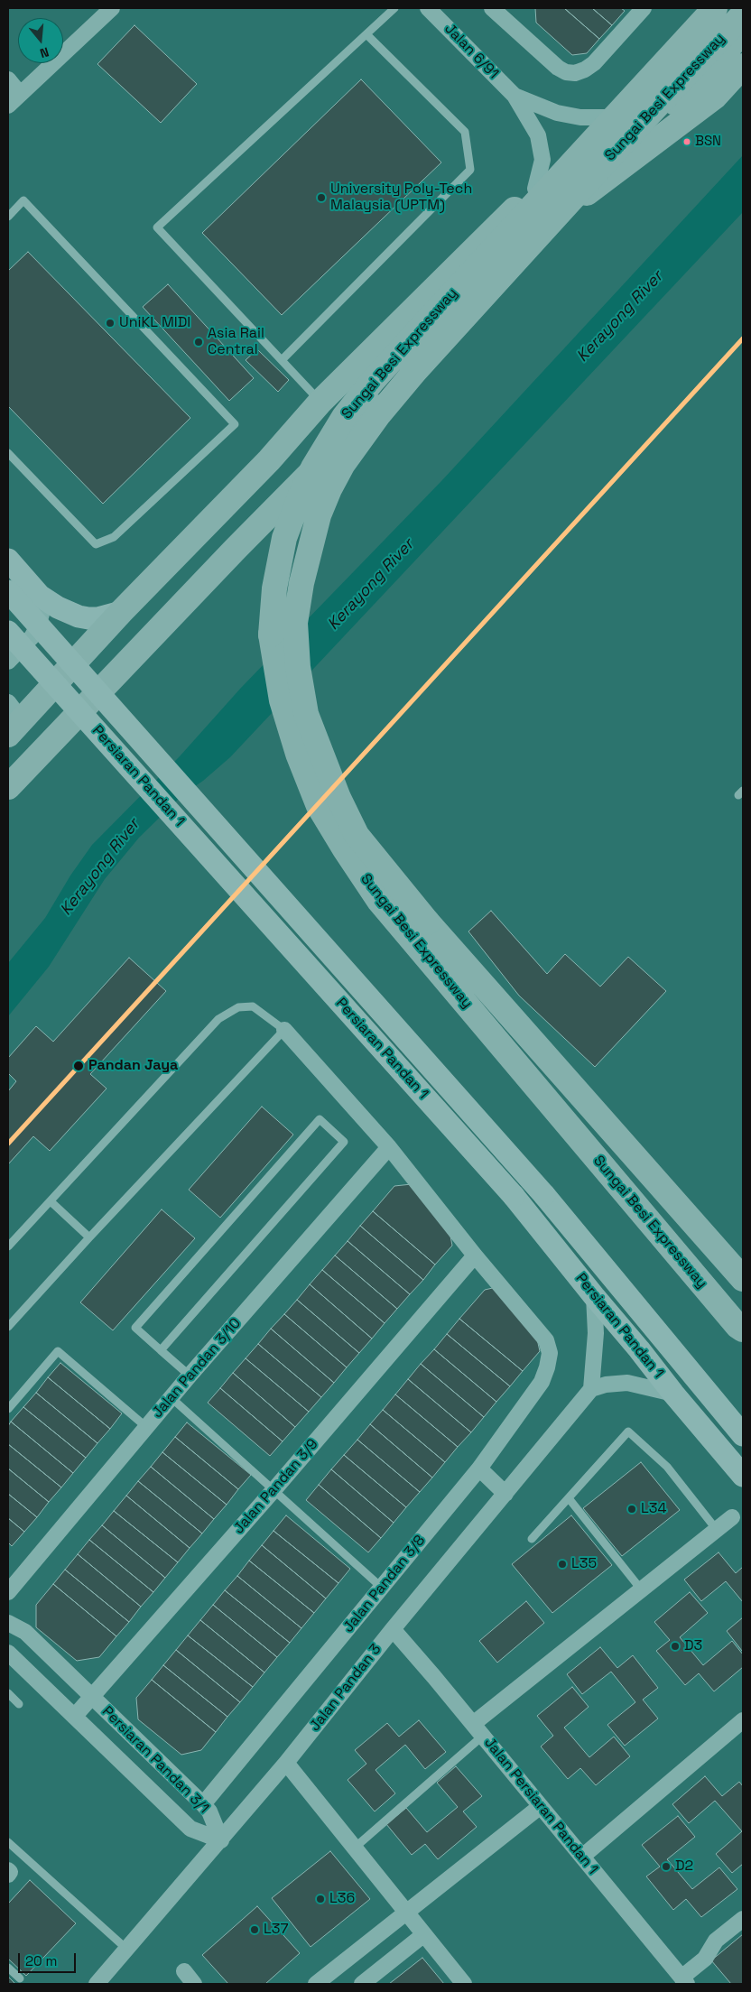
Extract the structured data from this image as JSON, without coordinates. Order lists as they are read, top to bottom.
{
  "streets": {
    "highway": ["Sungai Besi Expressway"],
    "street": [
      "Jalan 6/91",
      "Persiaran Pandan 1",
      "Jalan Pandan 3/10",
      "Jalan Pandan 3/9",
      "Jalan Pandan 3/8",
      "Jalan Pandan 3",
      "Persiaran Pandan 3/1",
      "Jalan Persiaran Pandan 1"
    ]
  },
  "crossings": [
    ["Jalan Pandan 3/9", "Jalan Pandan 3/8"],
    ["Jalan Pandan 3/9", "Persiaran Pandan 3/1"],
    ["Jalan Pandan 3/8", "Persiaran Pandan 3/1"],
    ["Jalan Pandan 3", "Persiaran Pandan 3/1"],
    ["Jalan Pandan 3", "Jalan Persiaran Pandan 1"]
  ],
  "water": ["Kerayong River"],
  "places": [
    "BSN",
    "University Poly-Tech Malaysia (UPTM)",
    "UniKL MIDI",
    "Asia Rail Central",
    "Pandan Jaya",
    "L34",
    "L35",
    "D3",
    "D2",
    "L36",
    "L37"
  ],
  "scale_bar": "20 m",
  "north": "bottom"
}
